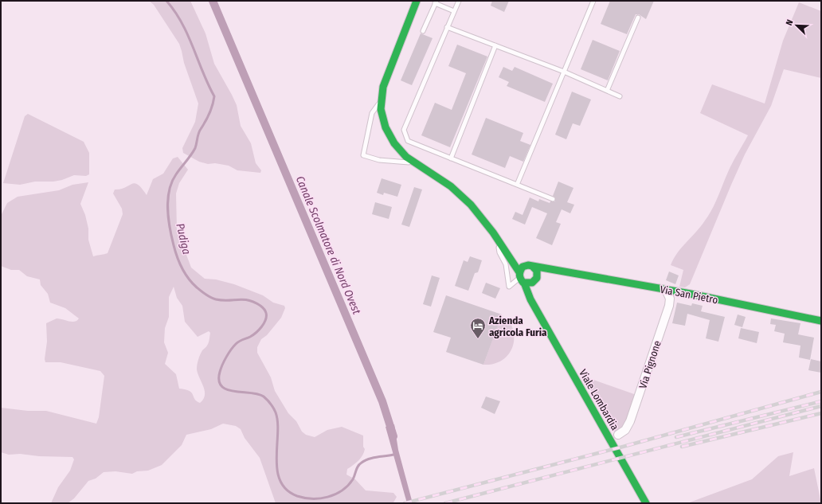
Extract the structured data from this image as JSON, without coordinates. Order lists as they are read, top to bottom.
{
  "streets": {
    "street": ["Via San Pietro", "Via Pignone", "Viale Lombardia"]
  },
  "crossings": [
    ["Via San Pietro", "Via Pignone"],
    ["Via San Pietro", "Viale Lombardia"]
  ],
  "water": ["Pudiga", "Canale Scolmatore di Nord Ovest"],
  "places": {
    "hotel": ["Azienda agricola Furia"]
  },
  "north": "top left"
}
